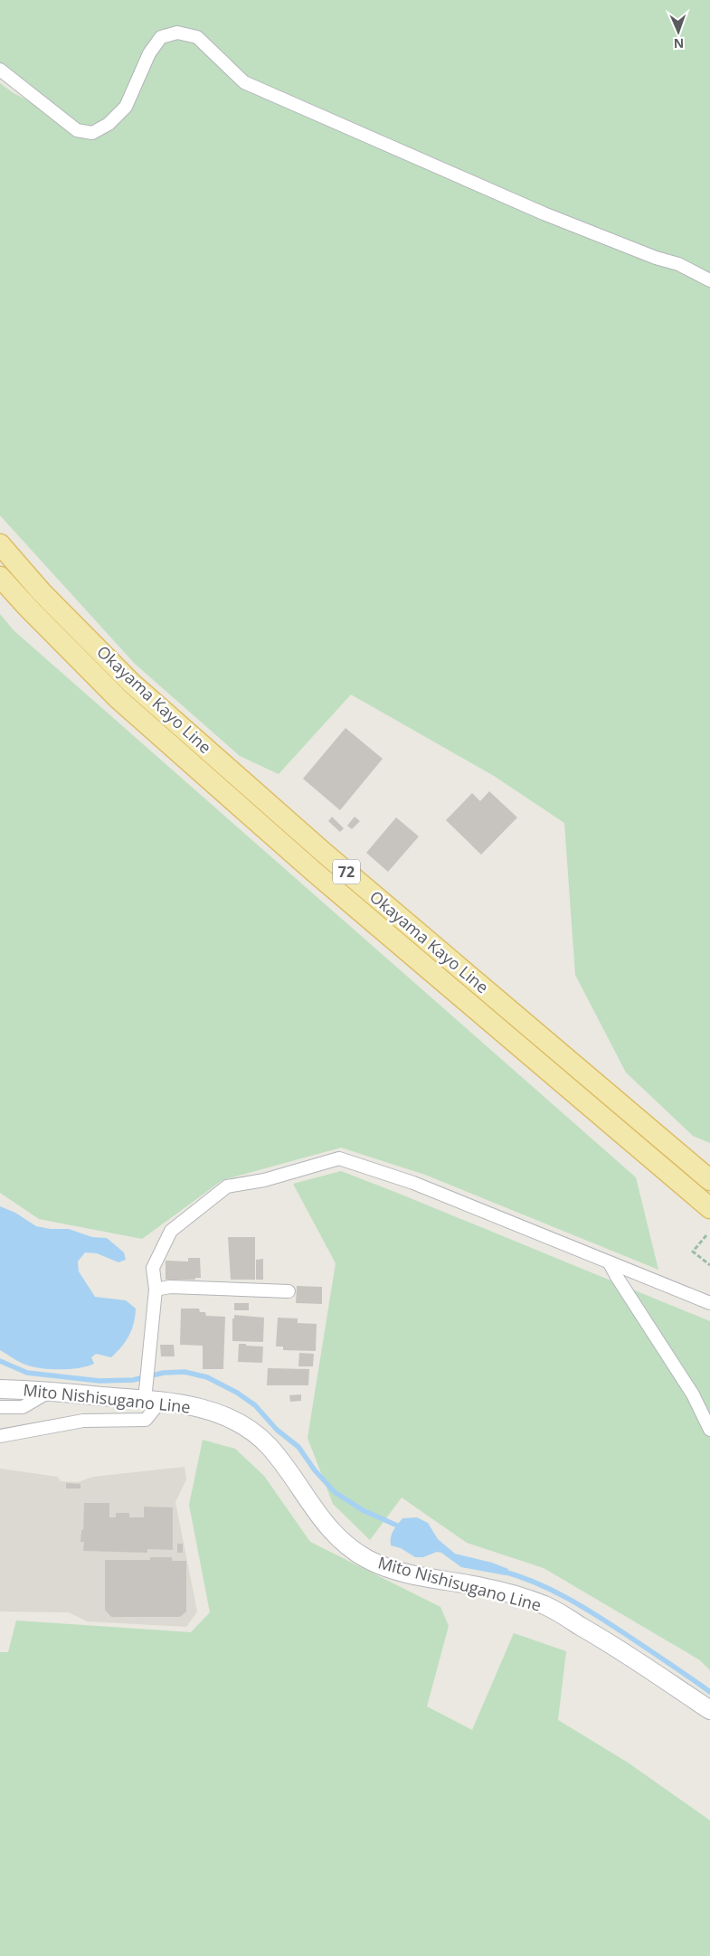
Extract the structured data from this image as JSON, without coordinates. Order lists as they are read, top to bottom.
{
  "streets": {
    "main road": ["Okayama Kayo Line", "72", "Mito Nishisugano Line"]
  },
  "north": "bottom"
}
